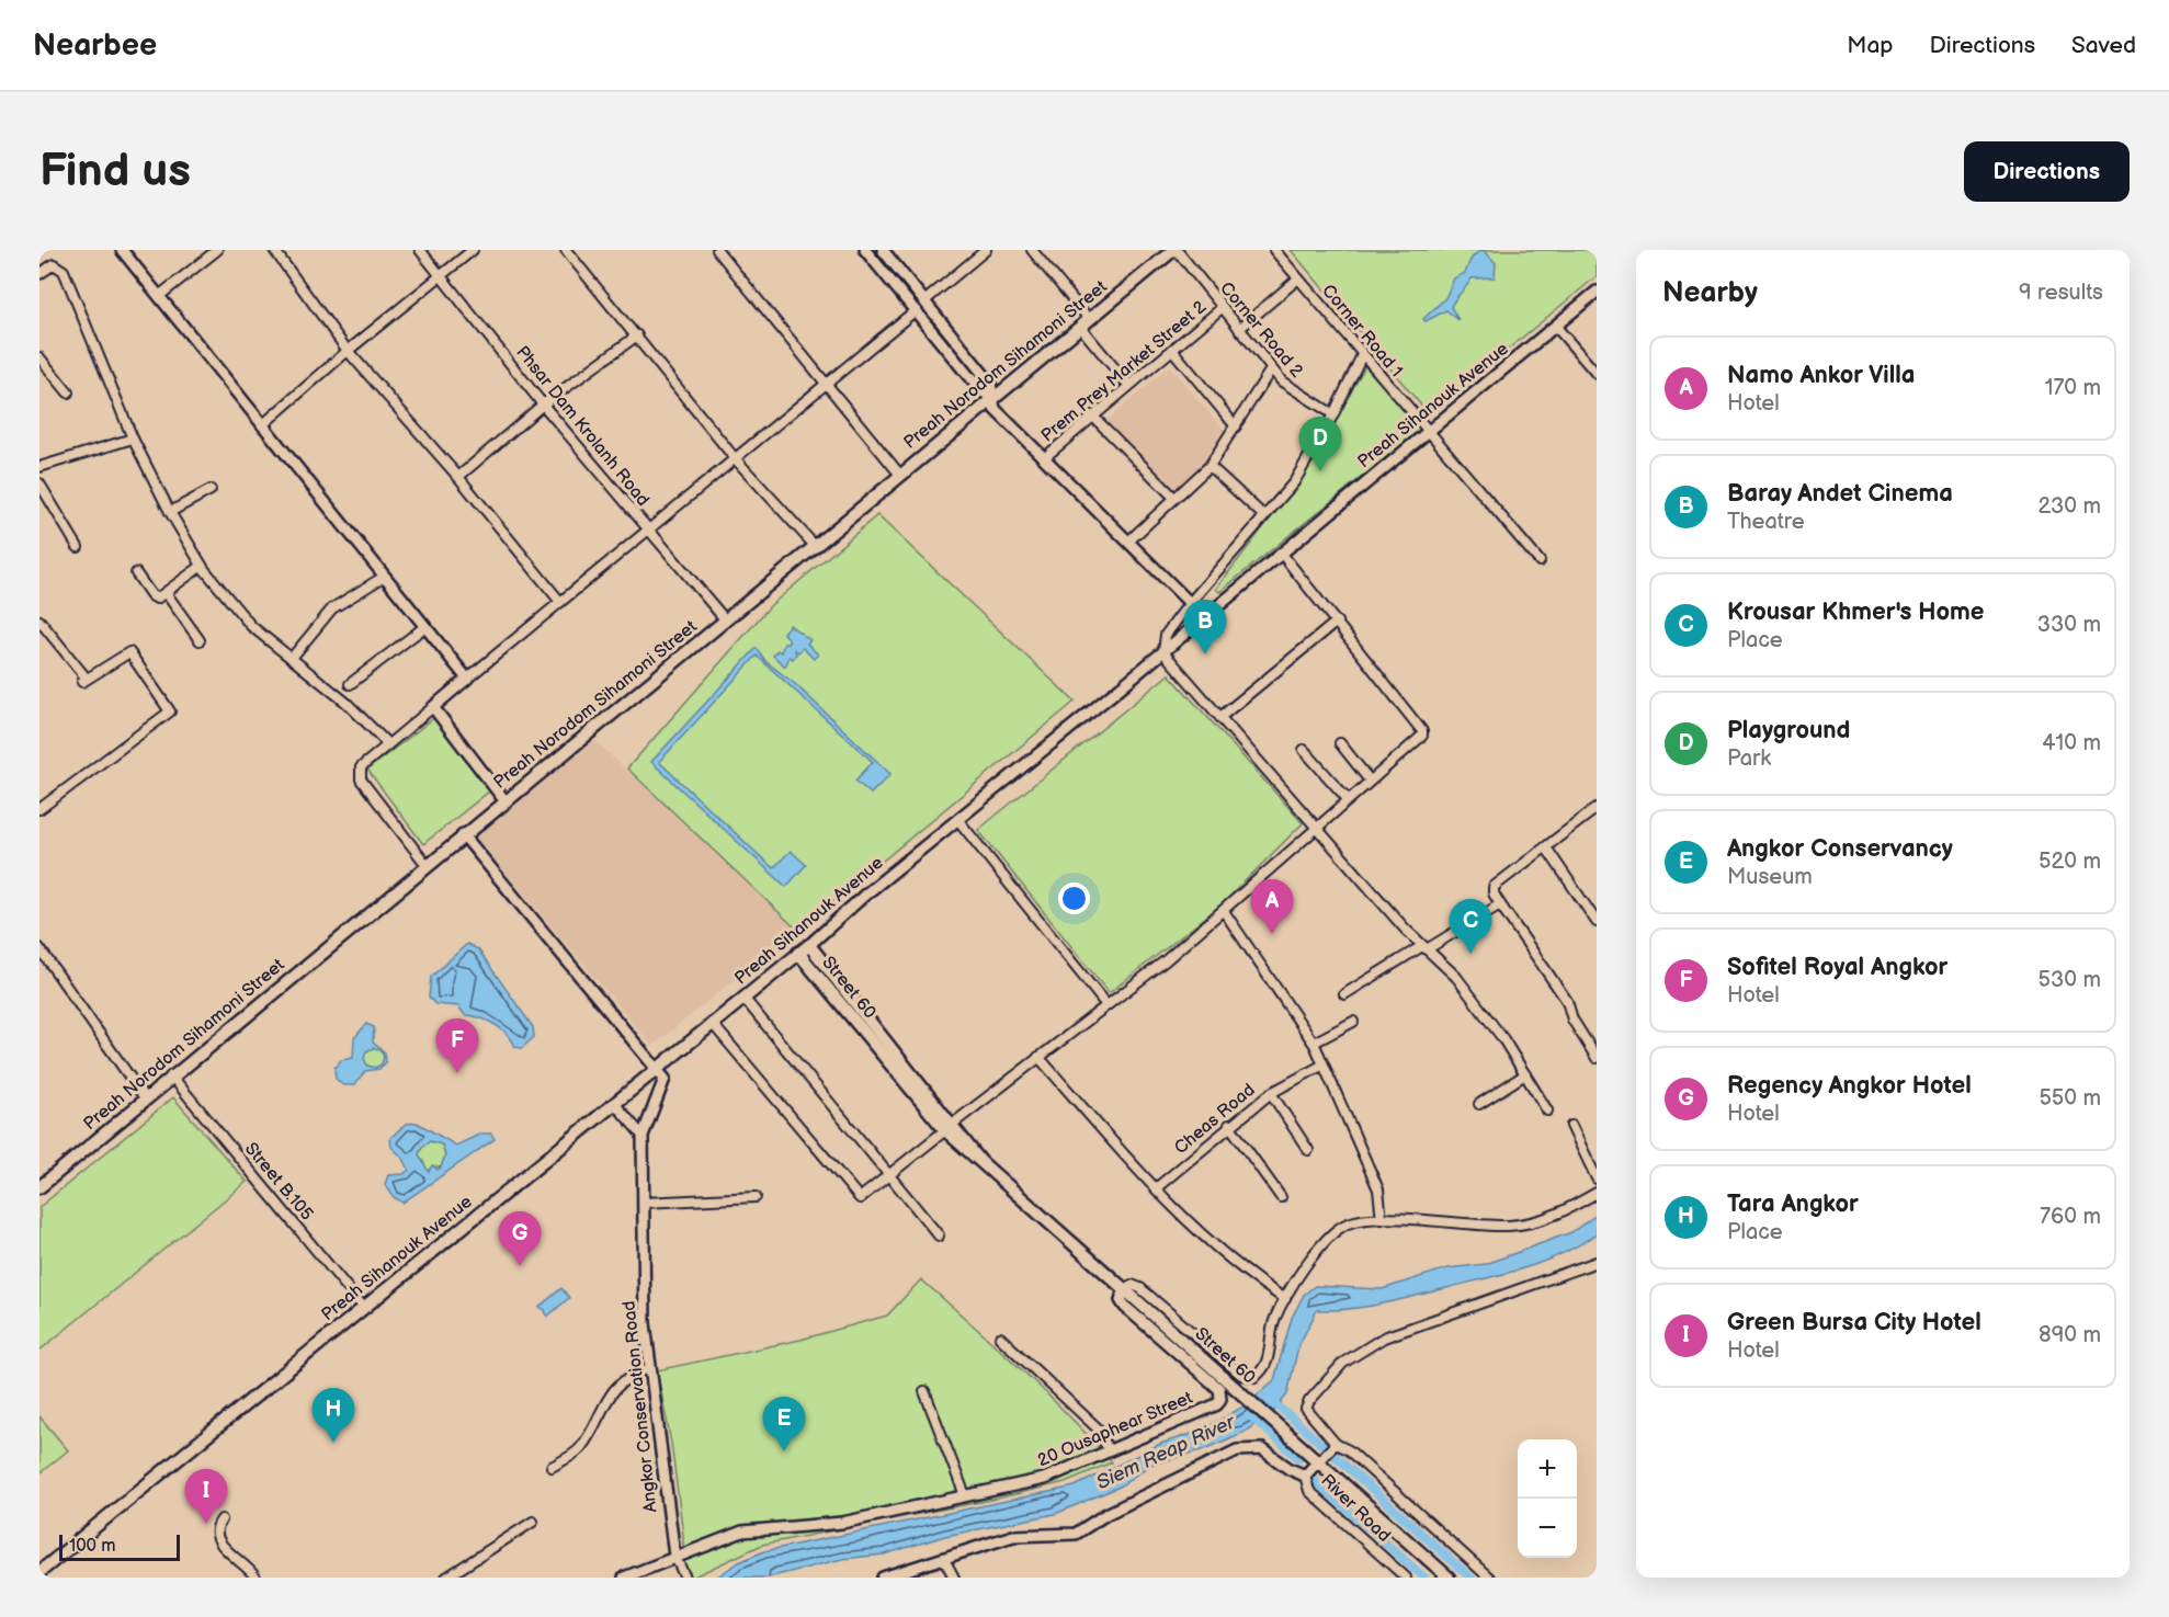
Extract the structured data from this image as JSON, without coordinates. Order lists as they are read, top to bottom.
{
  "streets": {
    "main road": ["Preah Norodom Sihamoni Street", "Preah Sihanouk Avenue", "Street 60"],
    "street": [
      "Corner Road 2",
      "Corner Road 1",
      "Prem Prey Market Street 2",
      "Phsar Dam Krolanh Road",
      "Cheas Road",
      "Street B.105",
      "Angkor Conservation Road",
      "20 Ousaphear Street",
      "River Road"
    ]
  },
  "crossings": [
    ["Corner Road 2", "Preah Norodom Sihamoni Street"],
    ["Corner Road 2", "Prem Prey Market Street 2"],
    ["Corner Road 1", "Preah Sihanouk Avenue"],
    ["Preah Norodom Sihamoni Street", "Phsar Dam Krolanh Road"],
    ["Preah Norodom Sihamoni Street", "Street B.105"],
    ["Preah Sihanouk Avenue", "Street 60"],
    ["Preah Sihanouk Avenue", "Street B.105"],
    ["Street 60", "20 Ousaphear Street"],
    ["Angkor Conservation Road", "20 Ousaphear Street"]
  ],
  "water": ["Siem Reap River"],
  "scale_bar": "100 m",
  "page": {
    "header": "Nearbee",
    "nav": ["Map", "Directions", "Saved"],
    "buttons": "Directions",
    "title": "Find us",
    "heading": ["Nearby", "9 results"],
    "list": [
      {
        "mark": "A",
        "name": "Namo Ankor Villa",
        "note": "Hotel",
        "value": "170 m"
      },
      {
        "mark": "B",
        "name": "Baray Andet Cinema",
        "note": "Theatre",
        "value": "230 m"
      },
      {
        "mark": "C",
        "name": "Krousar Khmer's Home",
        "note": "Place",
        "value": "330 m"
      },
      {
        "mark": "D",
        "name": "Playground",
        "note": "Park",
        "value": "410 m"
      },
      {
        "mark": "E",
        "name": "Angkor Conservancy",
        "note": "Museum",
        "value": "520 m"
      },
      {
        "mark": "F",
        "name": "Sofitel Royal Angkor",
        "note": "Hotel",
        "value": "530 m"
      },
      {
        "mark": "G",
        "name": "Regency Angkor Hotel",
        "note": "Hotel",
        "value": "550 m"
      },
      {
        "mark": "H",
        "name": "Tara Angkor",
        "note": "Place",
        "value": "760 m"
      },
      {
        "mark": "I",
        "name": "Green Bursa City Hotel",
        "note": "Hotel",
        "value": "890 m"
      }
    ],
    "pins": [
      "D",
      "B",
      "A",
      "C",
      "F",
      "G",
      "H",
      "E",
      "I"
    ],
    "map_buttons": ["+", "−"],
    "scale": "100 m"
  }
}
